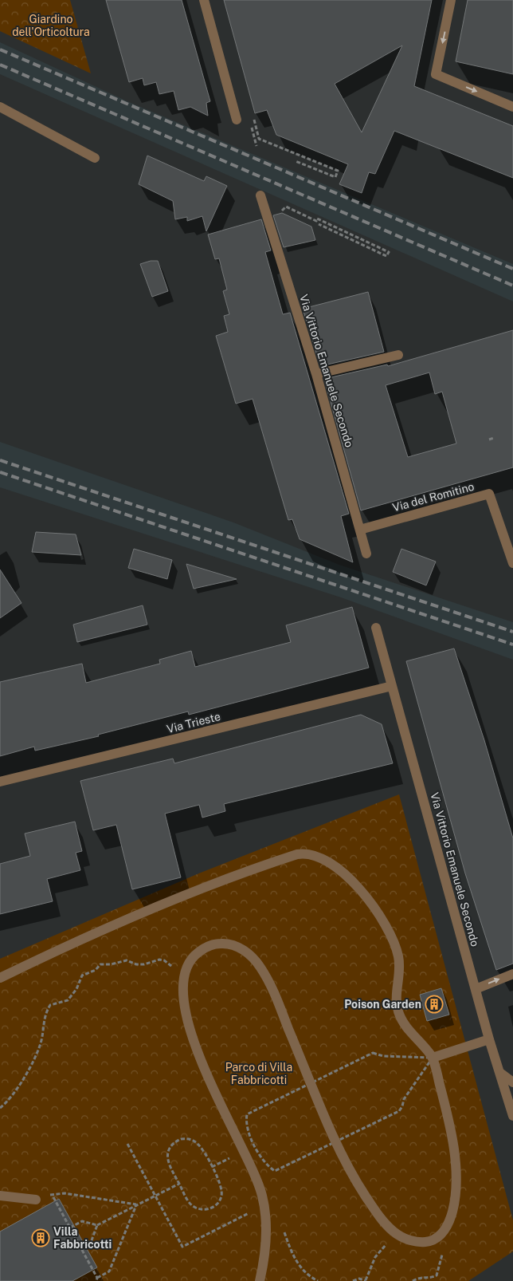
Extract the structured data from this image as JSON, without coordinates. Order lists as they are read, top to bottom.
{
  "streets": {
    "street": ["Via Vittorio Emanuele Secondo", "Via del Romitino", "Via Trieste"]
  },
  "crossings": [
    ["Via Vittorio Emanuele Secondo", "Via del Romitino"],
    ["Via Vittorio Emanuele Secondo", "Via Trieste"]
  ],
  "parks": ["Giardino dell'Orticoltura", "Parco di Villa Fabbricotti"],
  "places": {
    "building": ["Poison Garden", "Villa Fabbricotti"]
  }
}
